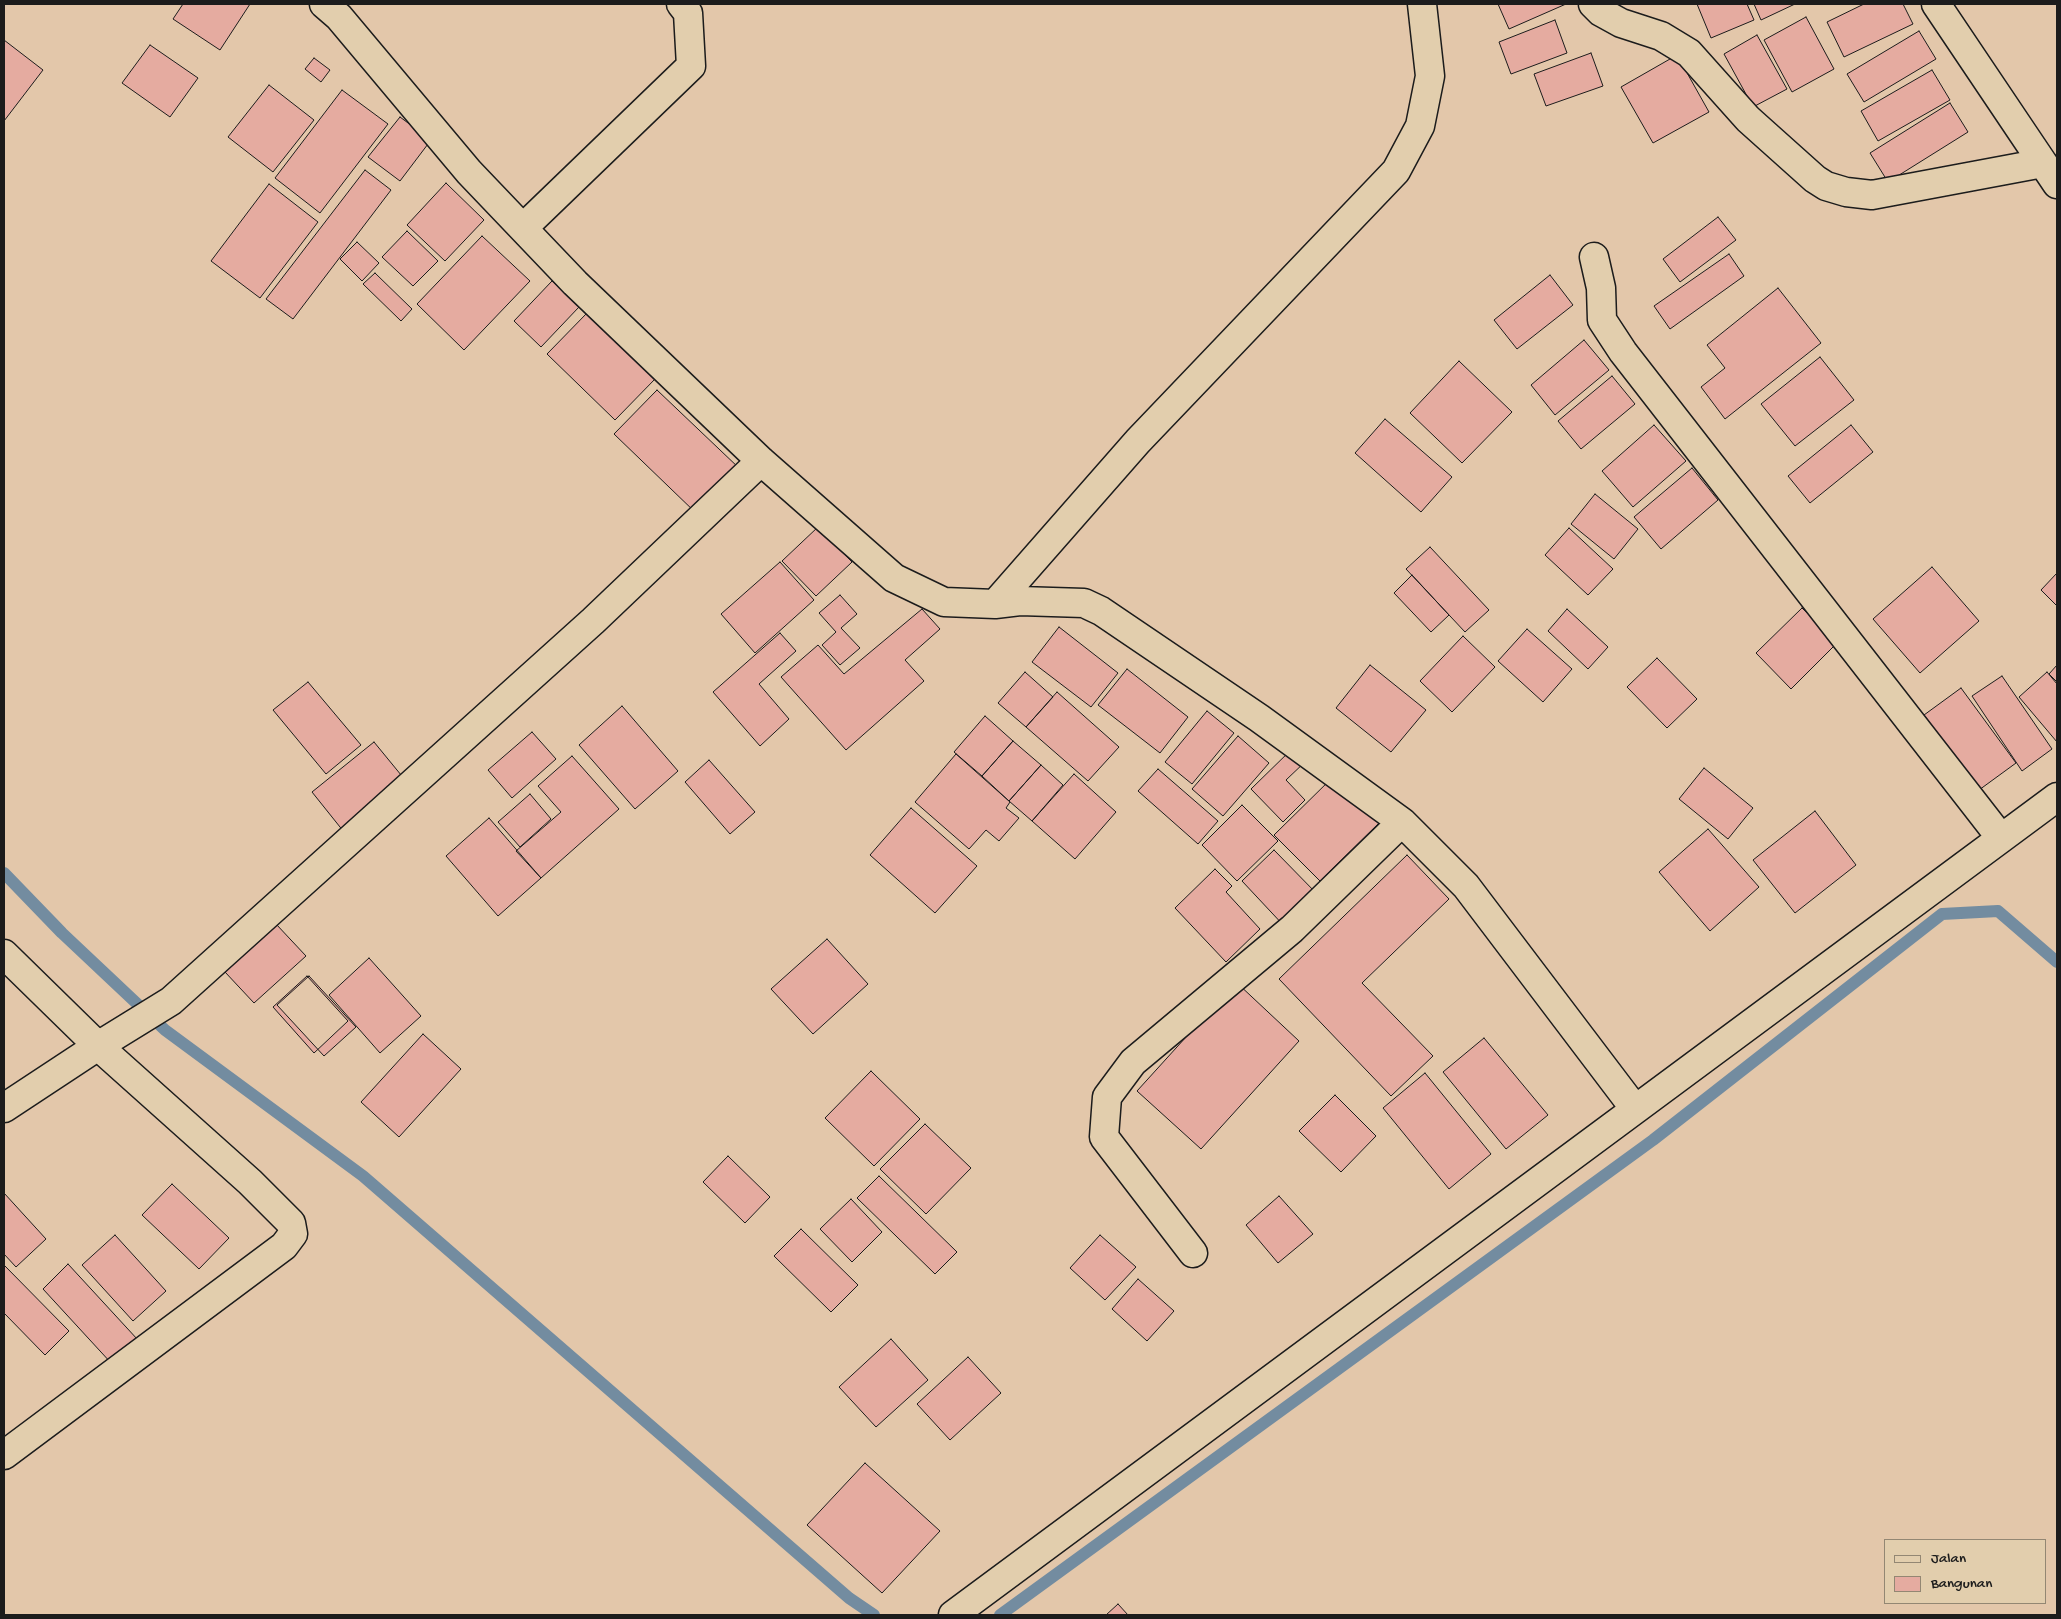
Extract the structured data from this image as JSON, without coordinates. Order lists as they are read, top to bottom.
{
  "legend": ["Jalan", "Bangunan"]
}
